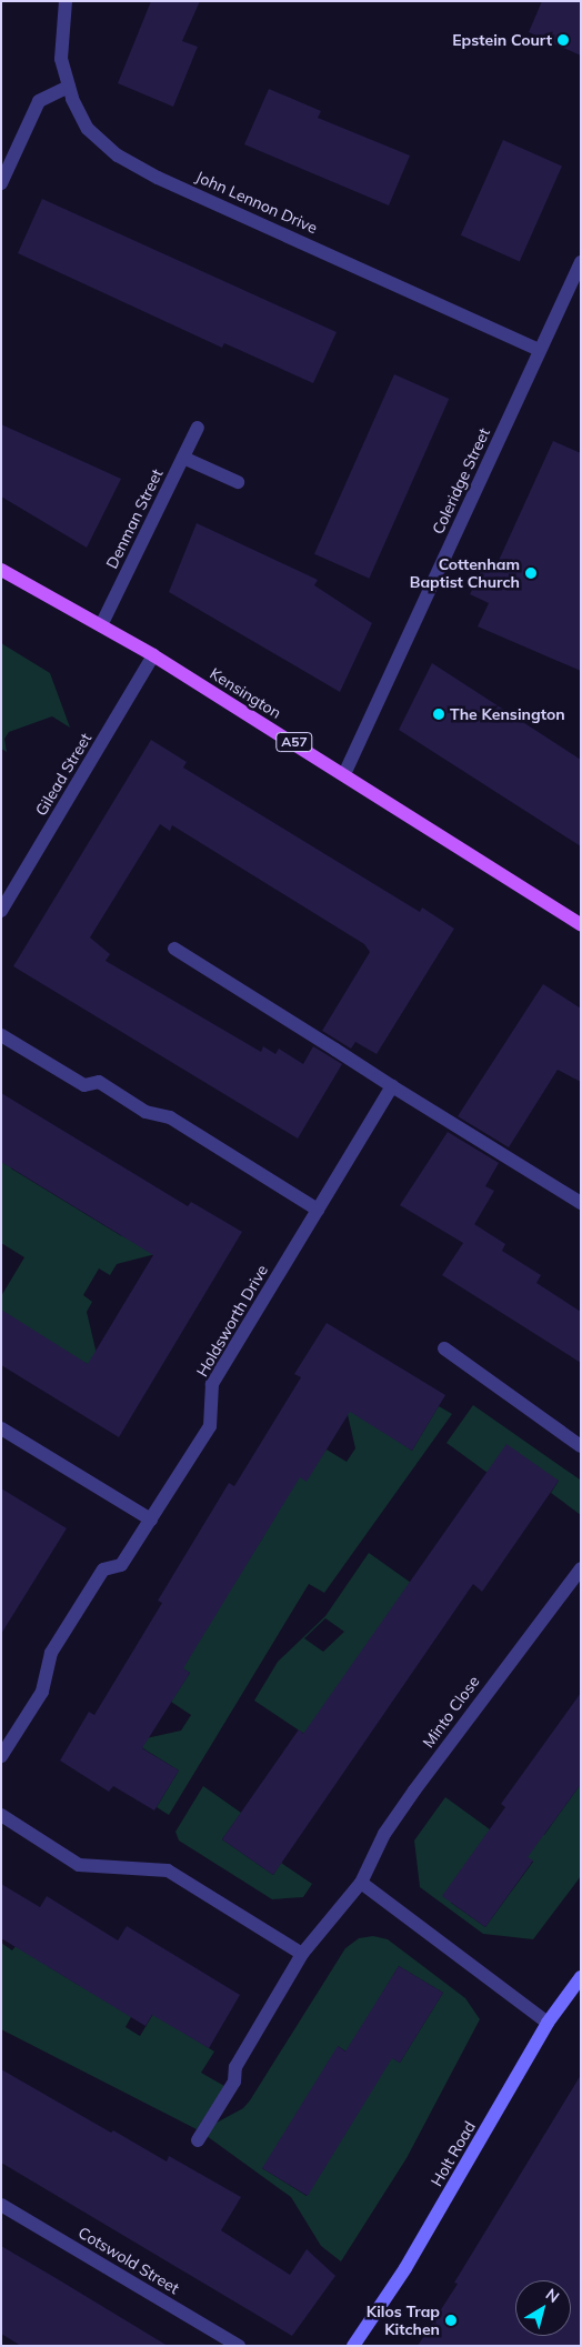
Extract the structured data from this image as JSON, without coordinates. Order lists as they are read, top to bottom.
{
  "streets": {
    "main road": ["Kensington", "A57", "Holt Road"],
    "street": [
      "John Lennon Drive",
      "Coleridge Street",
      "Denman Street",
      "Gilead Street",
      "Holdsworth Drive",
      "Minto Close",
      "Cotswold Street"
    ]
  },
  "crossings": [
    ["John Lennon Drive", "Coleridge Street"],
    ["Coleridge Street", "Kensington"],
    ["Denman Street", "Kensington"],
    ["Kensington", "Gilead Street"]
  ],
  "places": [
    "Epstein Court",
    "Cottenham Baptist Church",
    "The Kensington",
    "Kilos Trap Kitchen"
  ],
  "north": "top right"
}
